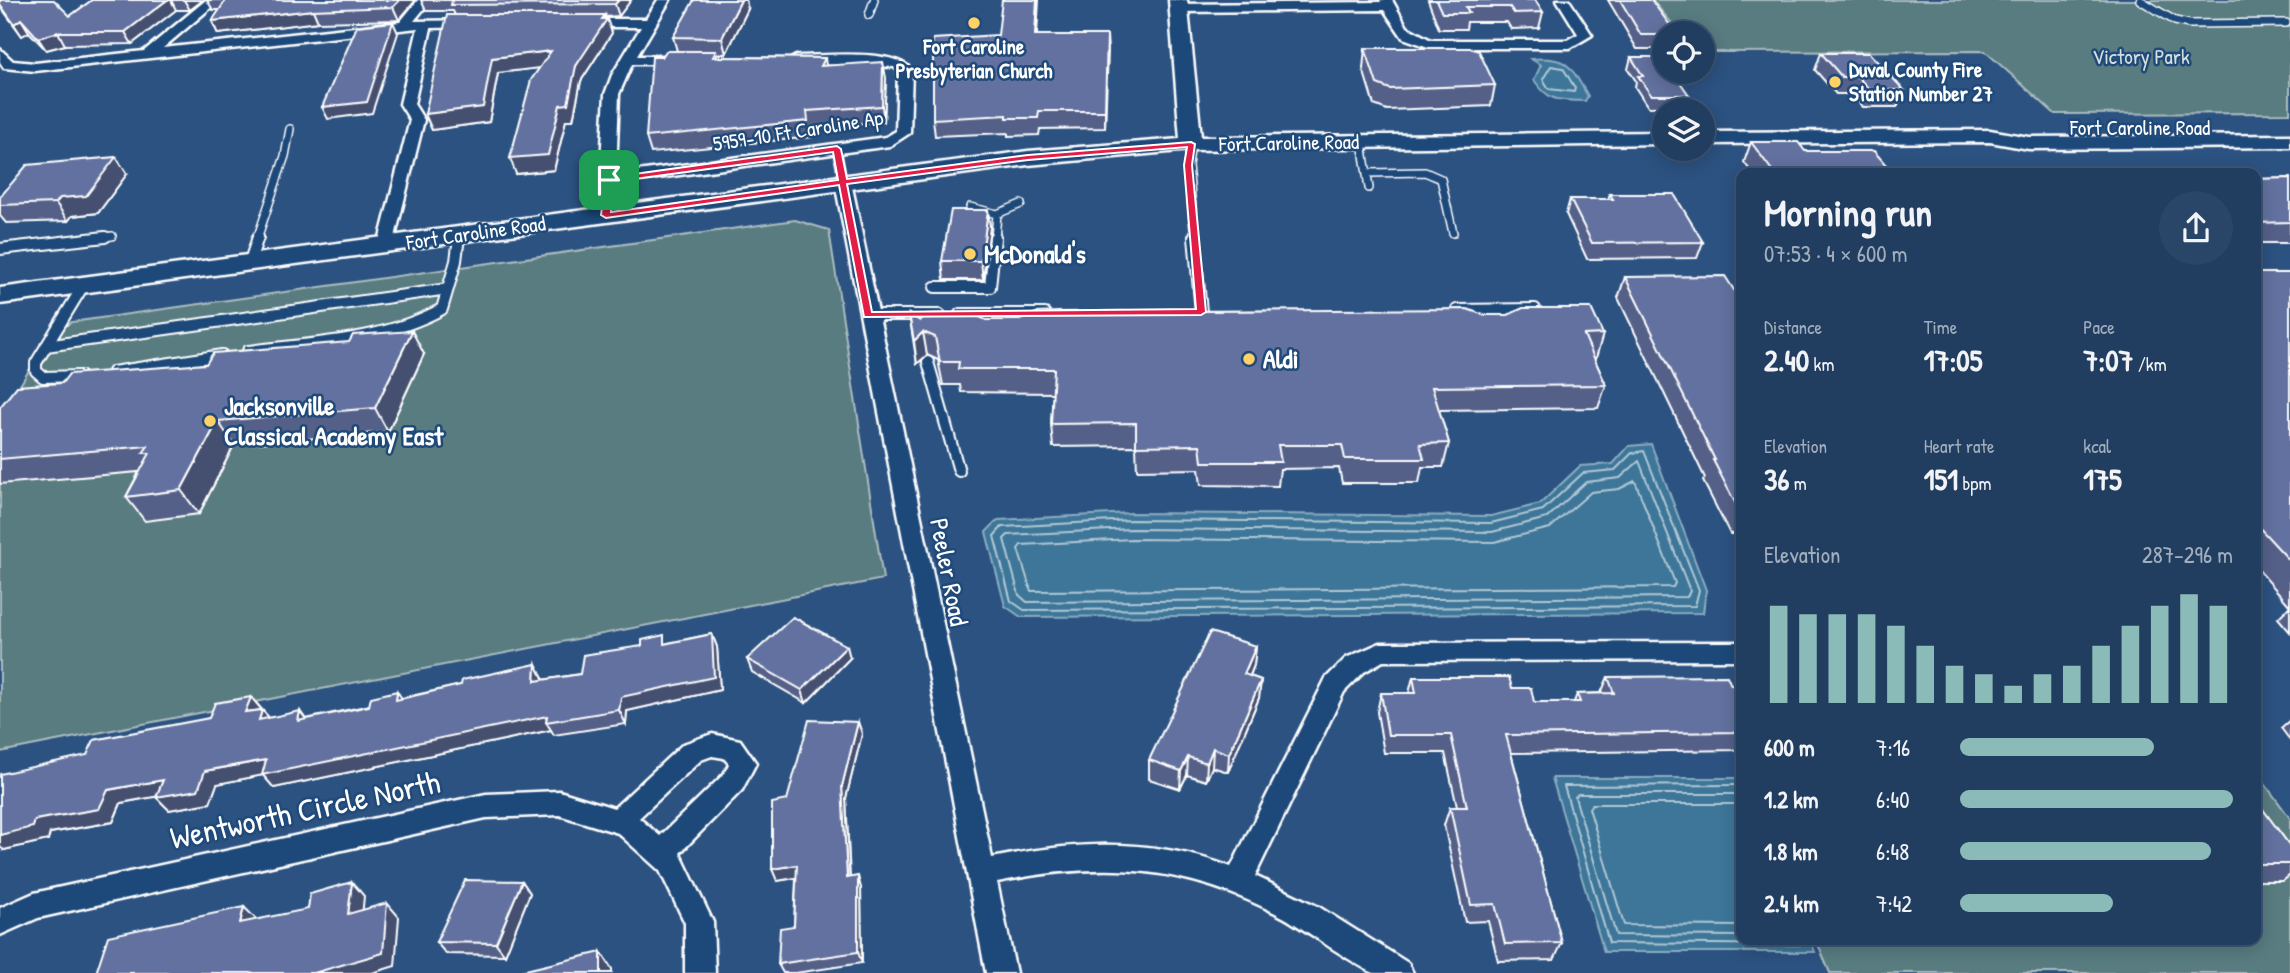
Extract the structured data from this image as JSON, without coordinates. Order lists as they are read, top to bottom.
{
  "streets": {
    "street": [
      "Fort Caroline Road",
      "5959-10 Ft Caroline Ap",
      "Peeler Road",
      "Wentworth Circle North"
    ]
  },
  "crossings": [
    ["Fort Caroline Road", "Peeler Road"]
  ],
  "parks": ["Victory Park"],
  "places": [
    "Fort Caroline Presbyterian Church",
    "Duval County Fire Station Number 27",
    "McDonald's",
    "Aldi",
    "Jacksonville Classical Academy East"
  ],
  "page": {
    "heading": ["Morning run", "07:53 · 4 × 600 m"],
    "stats": [
      ["Distance", "2.40 km"],
      ["Time", "17:05"],
      ["Pace", "7:07 /km"],
      ["Elevation", "36 m"],
      ["Heart rate", "151 bpm"],
      ["kcal", "175"]
    ],
    "chart": ["Elevation", "287–296 m"],
    "list": [
      {
        "name": "600 m",
        "note": "7:16"
      },
      {
        "name": "1.2 km",
        "note": "6:40"
      },
      {
        "name": "1.8 km",
        "note": "6:48"
      },
      {
        "name": "2.4 km",
        "note": "7:42"
      }
    ]
  }
}
